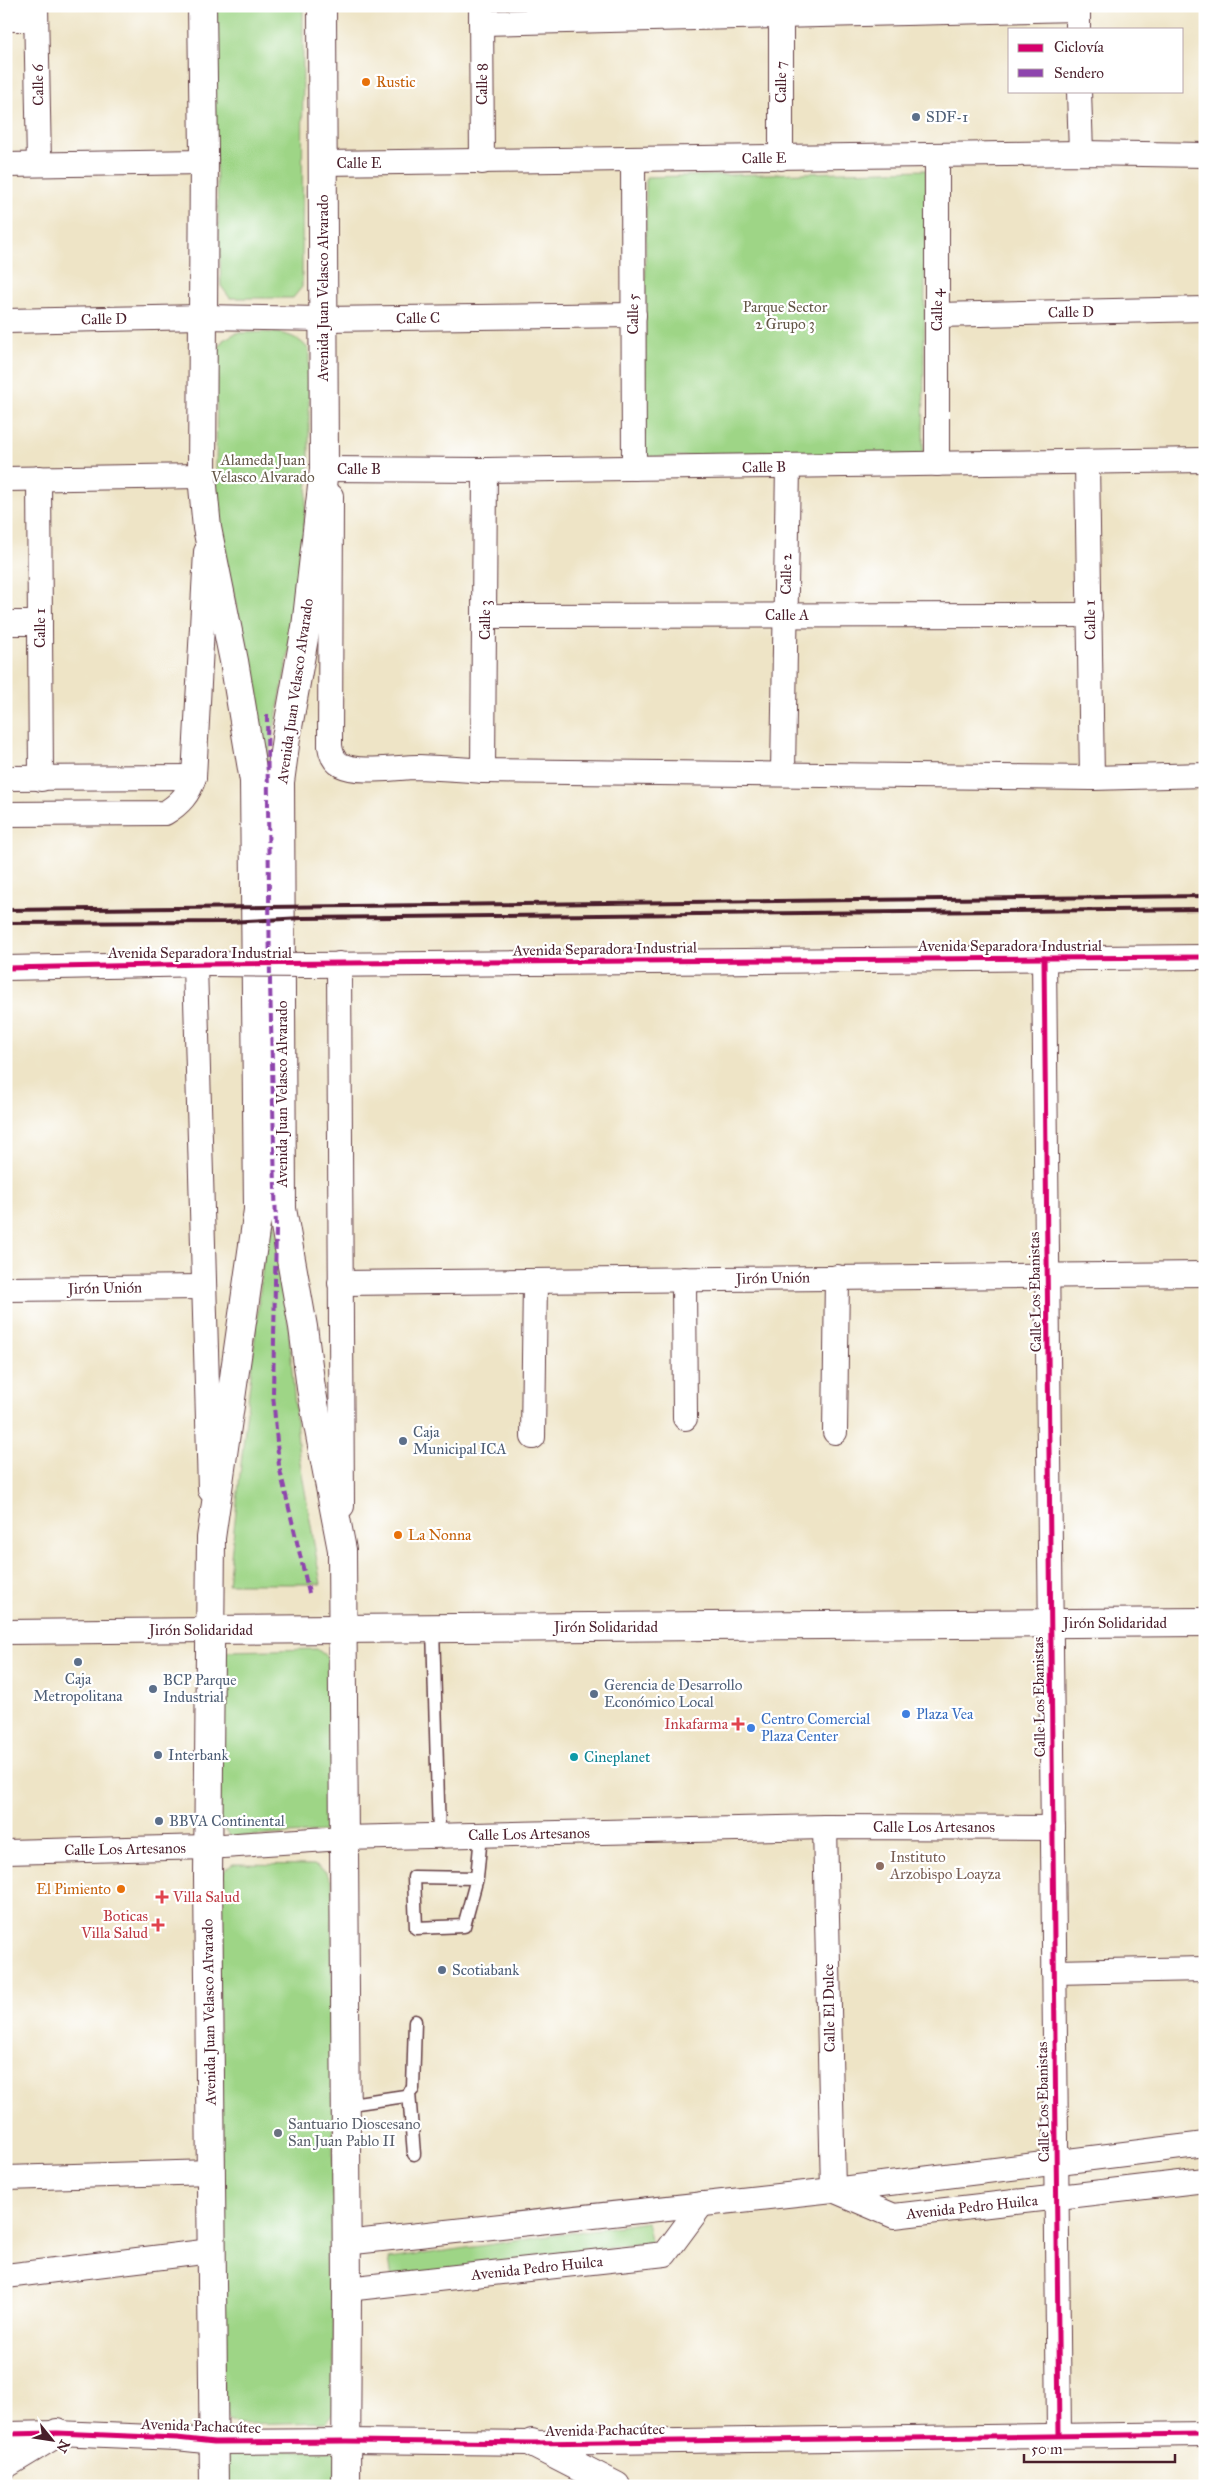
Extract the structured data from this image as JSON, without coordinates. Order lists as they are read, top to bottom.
{
  "streets": {
    "main road": ["Avenida Juan Velasco Alvarado", "Jirón Solidaridad"],
    "street": [
      "Calle 7",
      "Calle 8",
      "Calle 6",
      "Calle E",
      "Calle 4",
      "Calle D",
      "Calle 5",
      "Calle C",
      "Calle B",
      "Calle 2",
      "Calle A",
      "Calle 3",
      "Calle 1",
      "Avenida Separadora Industrial",
      "Jirón Unión",
      "Calle Los Ebanistas",
      "Calle Los Artesanos",
      "Calle El Dulce",
      "Avenida Pedro Huilca",
      "Avenida Pachacútec"
    ]
  },
  "crossings": [
    ["Calle 7", "Calle E"],
    ["Calle 8", "Calle E"],
    ["Calle E", "Avenida Juan Velasco Alvarado"],
    ["Calle E", "Calle 4"],
    ["Calle E", "Calle 5"],
    ["Avenida Juan Velasco Alvarado", "Calle D"],
    ["Avenida Juan Velasco Alvarado", "Calle C"],
    ["Avenida Juan Velasco Alvarado", "Calle B"],
    ["Avenida Juan Velasco Alvarado", "Calle 3"],
    ["Avenida Juan Velasco Alvarado", "Avenida Separadora Industrial"],
    ["Avenida Juan Velasco Alvarado", "Jirón Unión"],
    ["Avenida Juan Velasco Alvarado", "Jirón Solidaridad"],
    ["Avenida Juan Velasco Alvarado", "Calle Los Artesanos"],
    ["Avenida Juan Velasco Alvarado", "Avenida Pedro Huilca"],
    ["Avenida Juan Velasco Alvarado", "Avenida Pachacútec"],
    ["Calle 4", "Calle D"],
    ["Calle 4", "Calle B"],
    ["Calle D", "Calle C"],
    ["Calle 5", "Calle C"],
    ["Calle 5", "Calle B"],
    ["Calle B", "Calle 2"],
    ["Calle B", "Calle 3"],
    ["Calle B", "Calle 1"],
    ["Calle 2", "Calle A"],
    ["Calle A", "Calle 3"],
    ["Calle A", "Calle 1"],
    ["Avenida Separadora Industrial", "Calle Los Ebanistas"],
    ["Jirón Unión", "Calle Los Ebanistas"],
    ["Calle Los Ebanistas", "Jirón Solidaridad"],
    ["Calle Los Ebanistas", "Calle Los Artesanos"],
    ["Calle Los Ebanistas", "Avenida Pedro Huilca"],
    ["Calle Los Ebanistas", "Avenida Pachacútec"],
    ["Calle Los Artesanos", "Calle El Dulce"],
    ["Calle El Dulce", "Avenida Pedro Huilca"]
  ],
  "parks": ["Parque Sector 2 Grupo 3", "Alameda Juan Velasco Alvarado"],
  "places": {
    "other": [
      "Rustic",
      "SDF-1",
      "Caja Municipal ICA",
      "La Nonna",
      "Caja Metropolitana",
      "BCP Parque Industrial",
      "Gerencia de Desarrollo Económico Local",
      "Plaza Vea",
      "Centro Comercial Plaza Center",
      "Interbank",
      "Cineplanet",
      "BBVA Continental",
      "Instituto Arzobispo Loayza",
      "El Pimiento",
      "Scotiabank",
      "Santuario Dioscesano San Juan Pablo II"
    ],
    "health": ["Inkafarma", "Villa Salud", "Boticas Villa Salud"]
  },
  "legend": ["Ciclovía", "Sendero"],
  "scale_bar": "50 m",
  "north": "bottom right"
}
